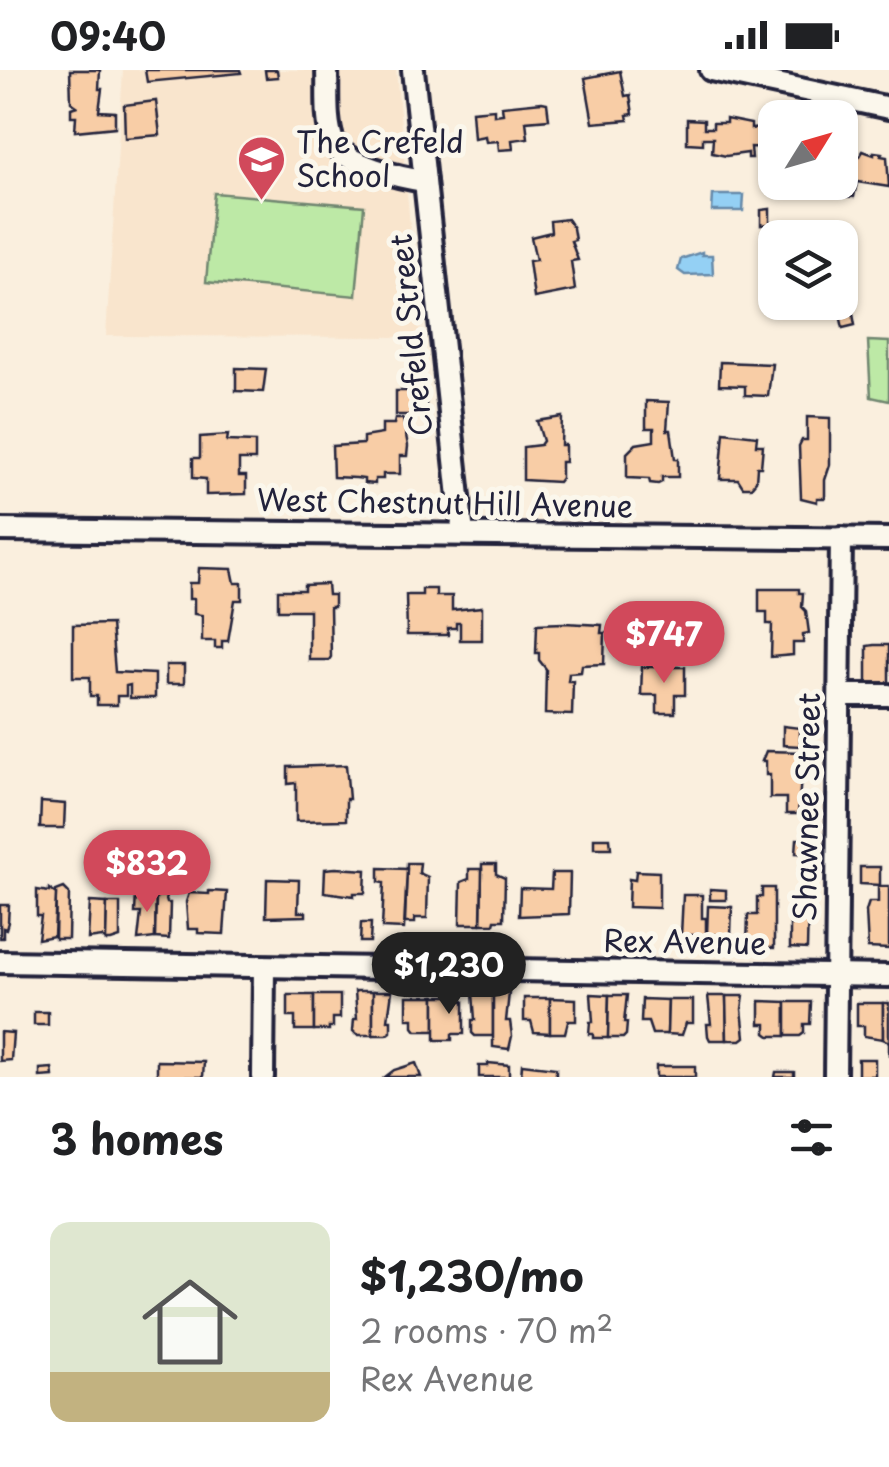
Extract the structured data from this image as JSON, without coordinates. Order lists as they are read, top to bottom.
{
  "streets": {
    "street": [
      "Crefeld Street",
      "West Chestnut Hill Avenue",
      "Shawnee Street",
      "Rex Avenue"
    ]
  },
  "crossings": [
    ["Crefeld Street", "West Chestnut Hill Avenue"],
    ["West Chestnut Hill Avenue", "Shawnee Street"],
    ["Shawnee Street", "Rex Avenue"]
  ],
  "places": {
    "school or university": ["The Crefeld School"]
  },
  "north": "top right",
  "page": {
    "status": "09:40",
    "price": ["$747", "$832", "$1,230"],
    "heading": "3 homes",
    "list": [
      {
        "name": "$1,230/mo",
        "note": "2 rooms · 70 m² · Rex Avenue"
      }
    ]
  }
}
